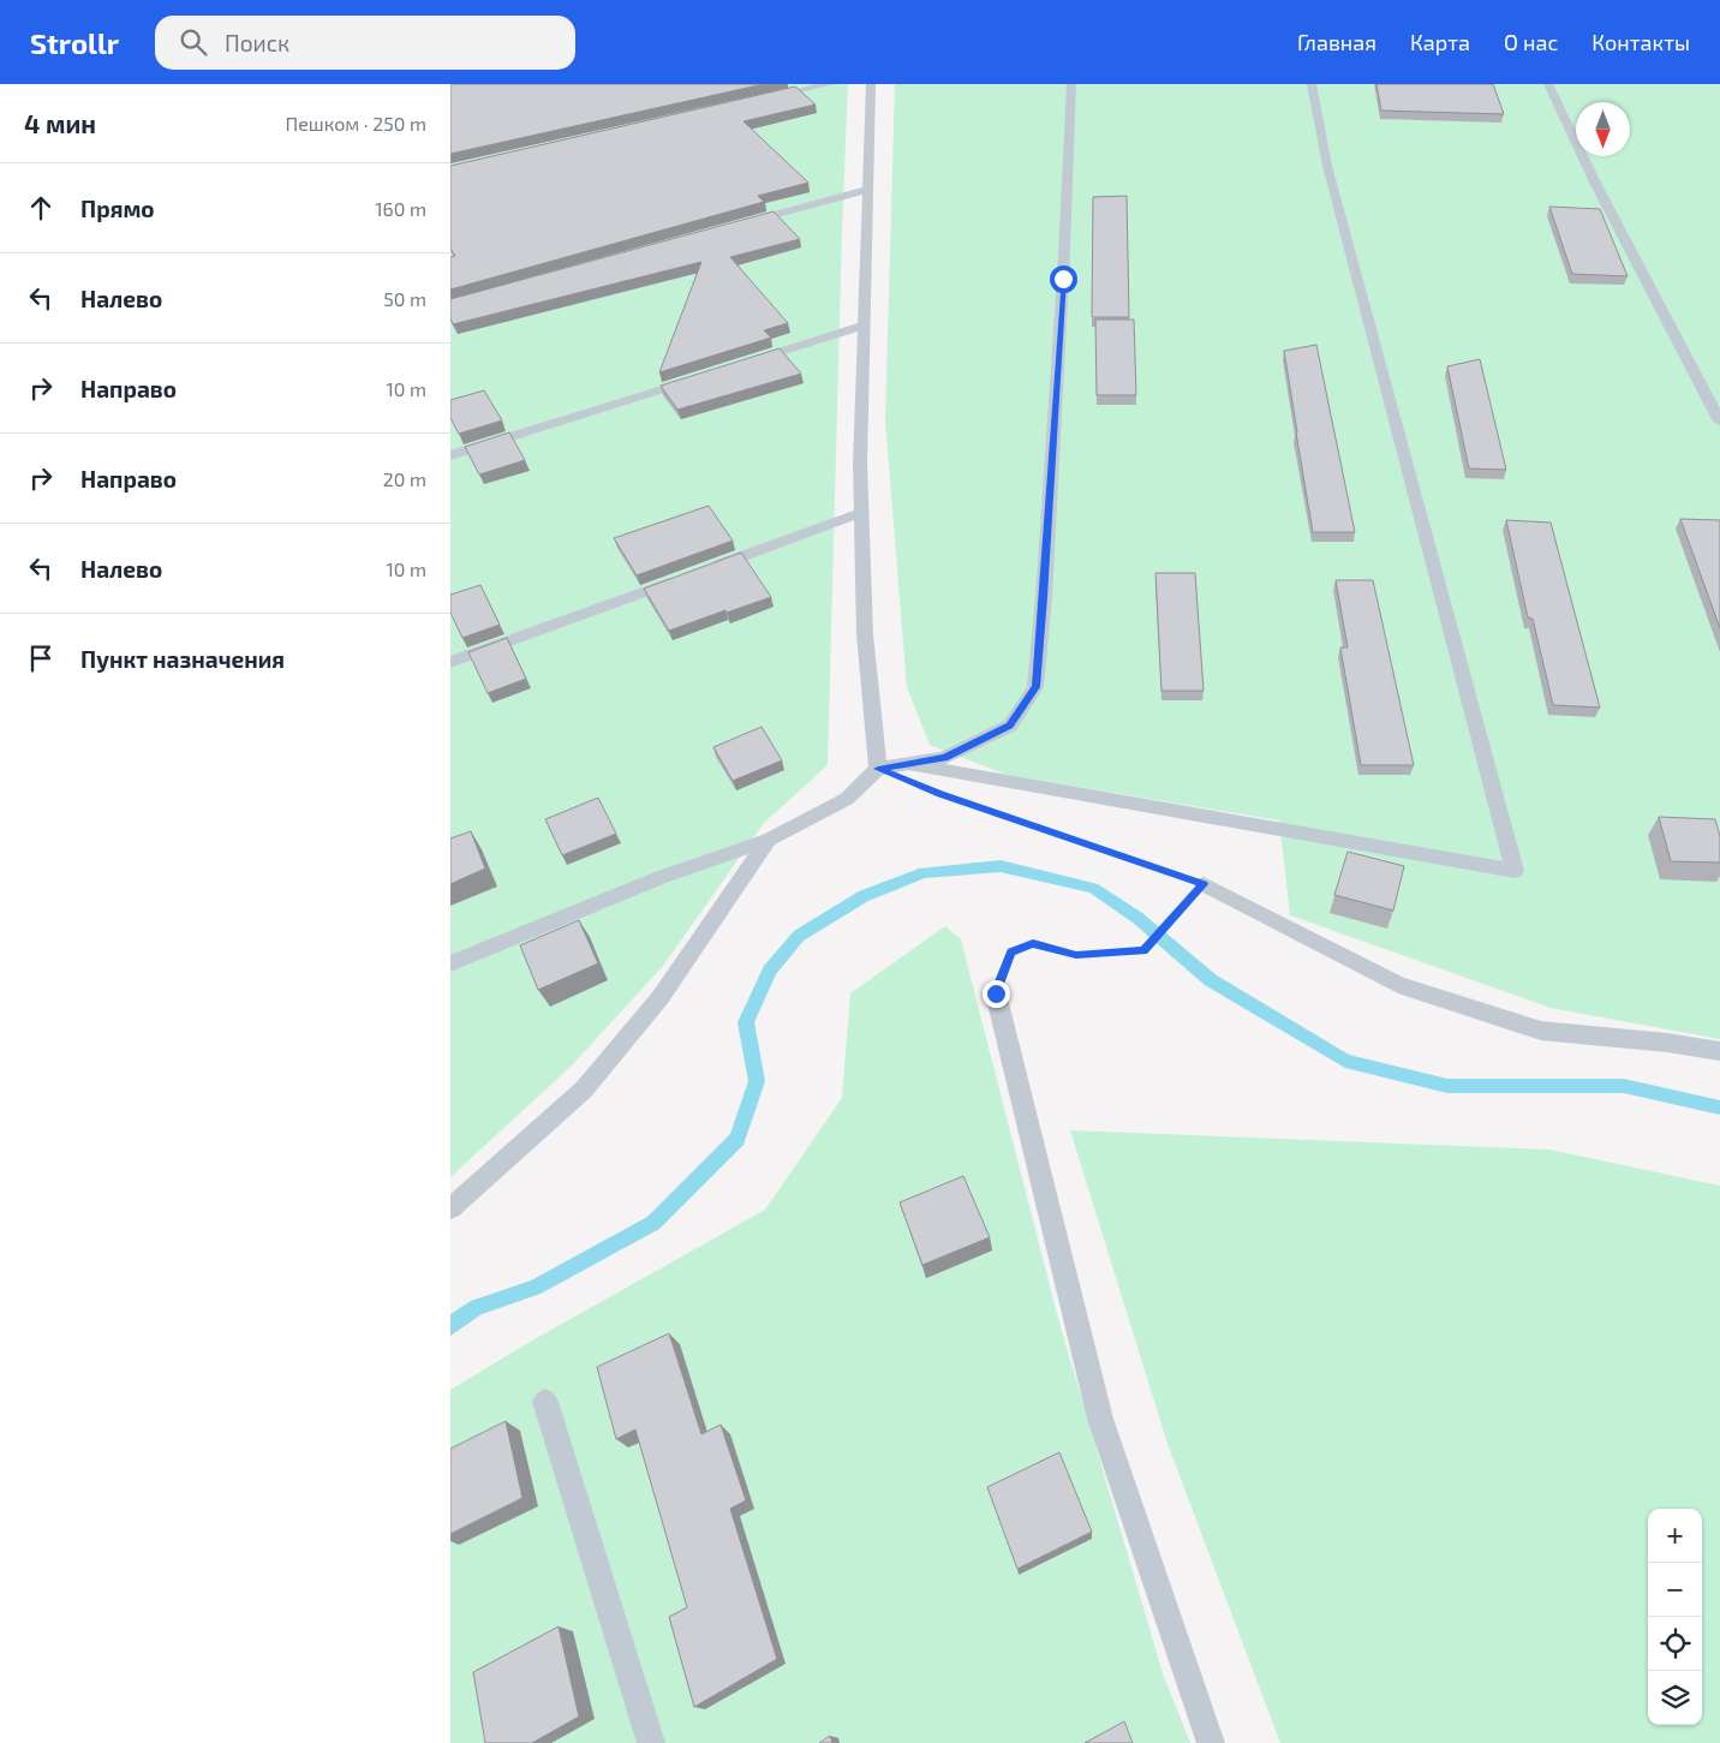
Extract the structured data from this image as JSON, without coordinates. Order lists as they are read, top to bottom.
{
  "north": "bottom",
  "page": {
    "header": "Strollr",
    "search": "Поиск",
    "nav": [
      "Главная",
      "Карта",
      "О нас",
      "Контакты"
    ],
    "heading": ["4 мин", "Пешком · 250 m"],
    "list": [
      ["Прямо", "160 m"],
      ["Налево", "50 m"],
      ["Направо", "10 m"],
      ["Направо", "20 m"],
      ["Налево", "10 m"],
      "Пункт назначения"
    ],
    "map_buttons": ["+", "−"]
  }
}
